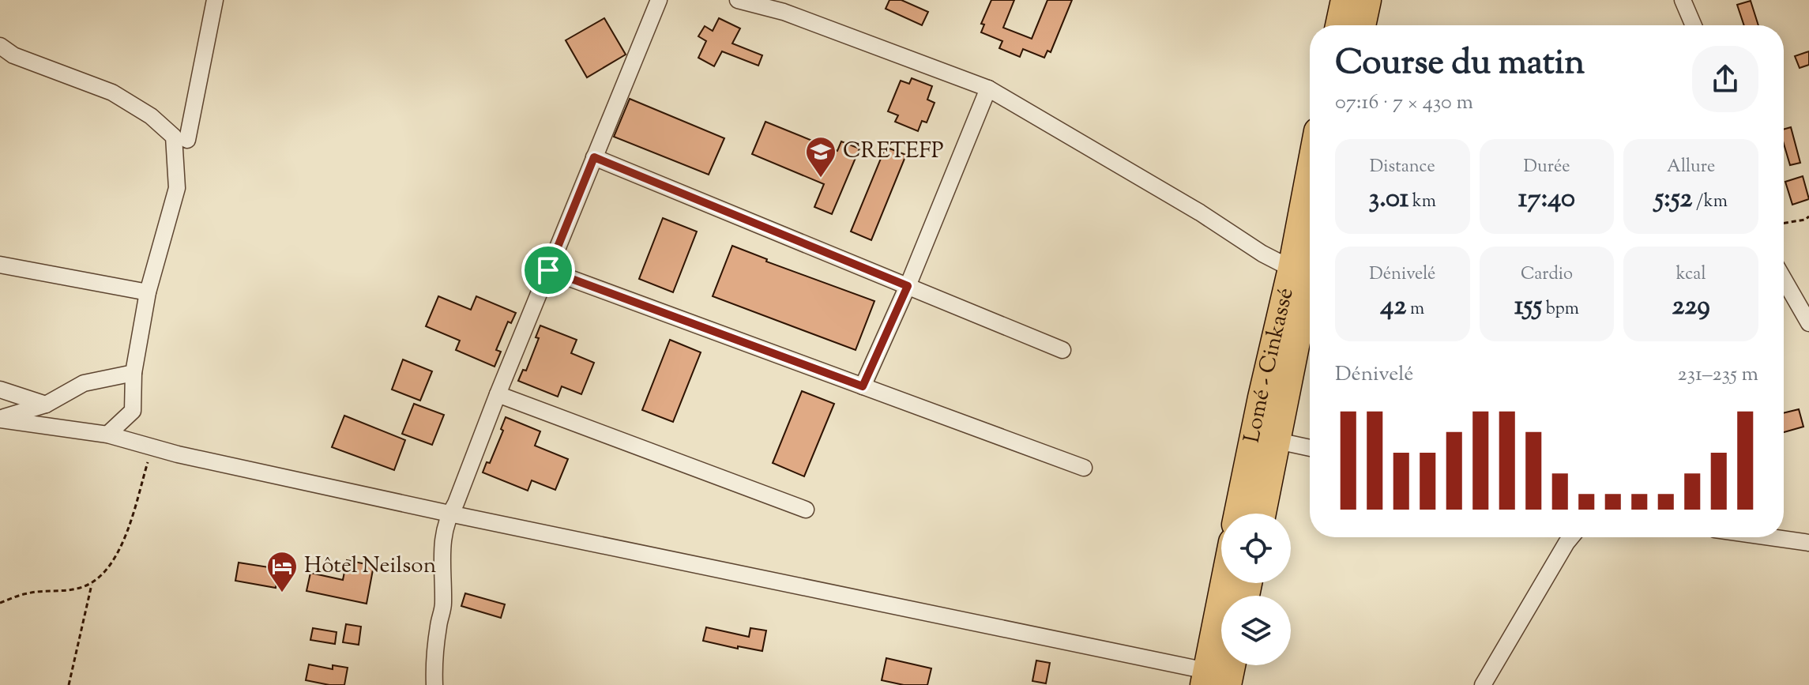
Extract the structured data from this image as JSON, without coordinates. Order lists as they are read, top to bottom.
{
  "streets": {
    "highway": ["Lomé - Cinkassé"]
  },
  "places": {
    "school or university": ["CRETEFP"],
    "hotel": ["Hôtel Neilson"]
  },
  "page": {
    "heading": ["Course du matin", "07:16 · 7 × 430 m"],
    "stats": [
      ["Distance", "3.01 km"],
      ["Durée", "17:40"],
      ["Allure", "5:52 /km"],
      ["Dénivelé", "42 m"],
      ["Cardio", "155 bpm"],
      ["kcal", "229"]
    ],
    "chart": ["Dénivelé", "231–235 m"]
  }
}
